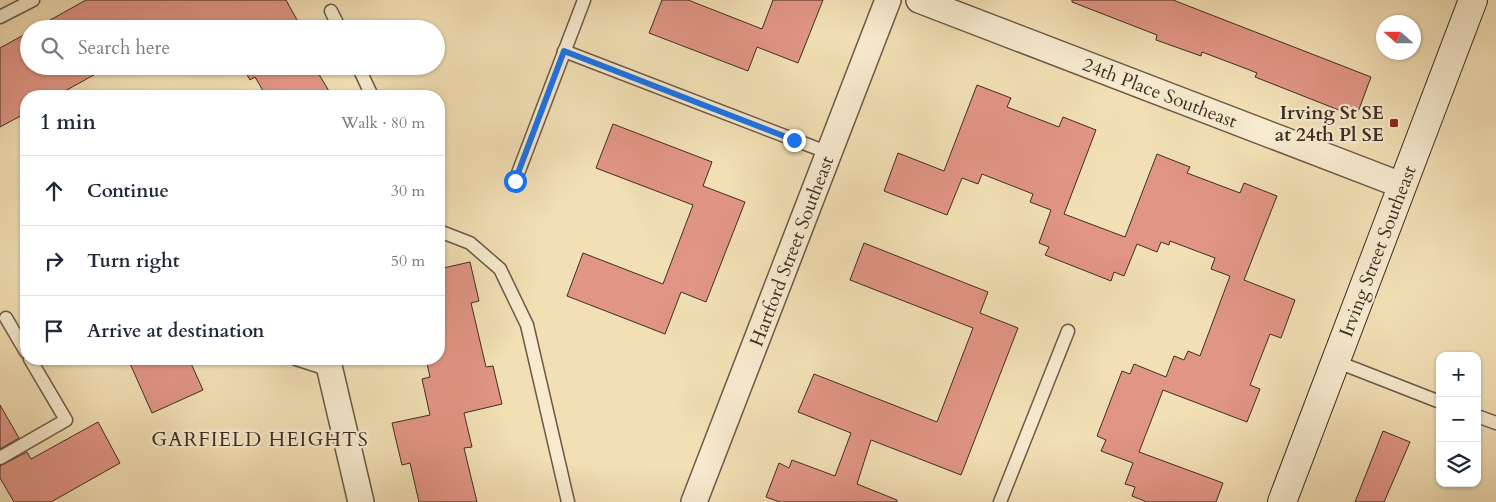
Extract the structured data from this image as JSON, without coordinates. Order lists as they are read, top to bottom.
{
  "streets": {
    "main road": ["Irving Street Southeast"],
    "street": ["24th Place Southeast", "Hartford Street Southeast"]
  },
  "crossings": [
    ["24th Place Southeast", "Irving Street Southeast"]
  ],
  "districts": ["GARFIELD HEIGHTS"],
  "places": {
    "transit": ["Irving St SE at 24th Pl SE"]
  },
  "north": "left",
  "page": {
    "search": "Search here",
    "heading": ["1 min", "Walk · 80 m"],
    "list": [
      ["Continue", "30 m"],
      ["Turn right", "50 m"],
      "Arrive at destination"
    ],
    "map_buttons": ["+", "−"]
  }
}
